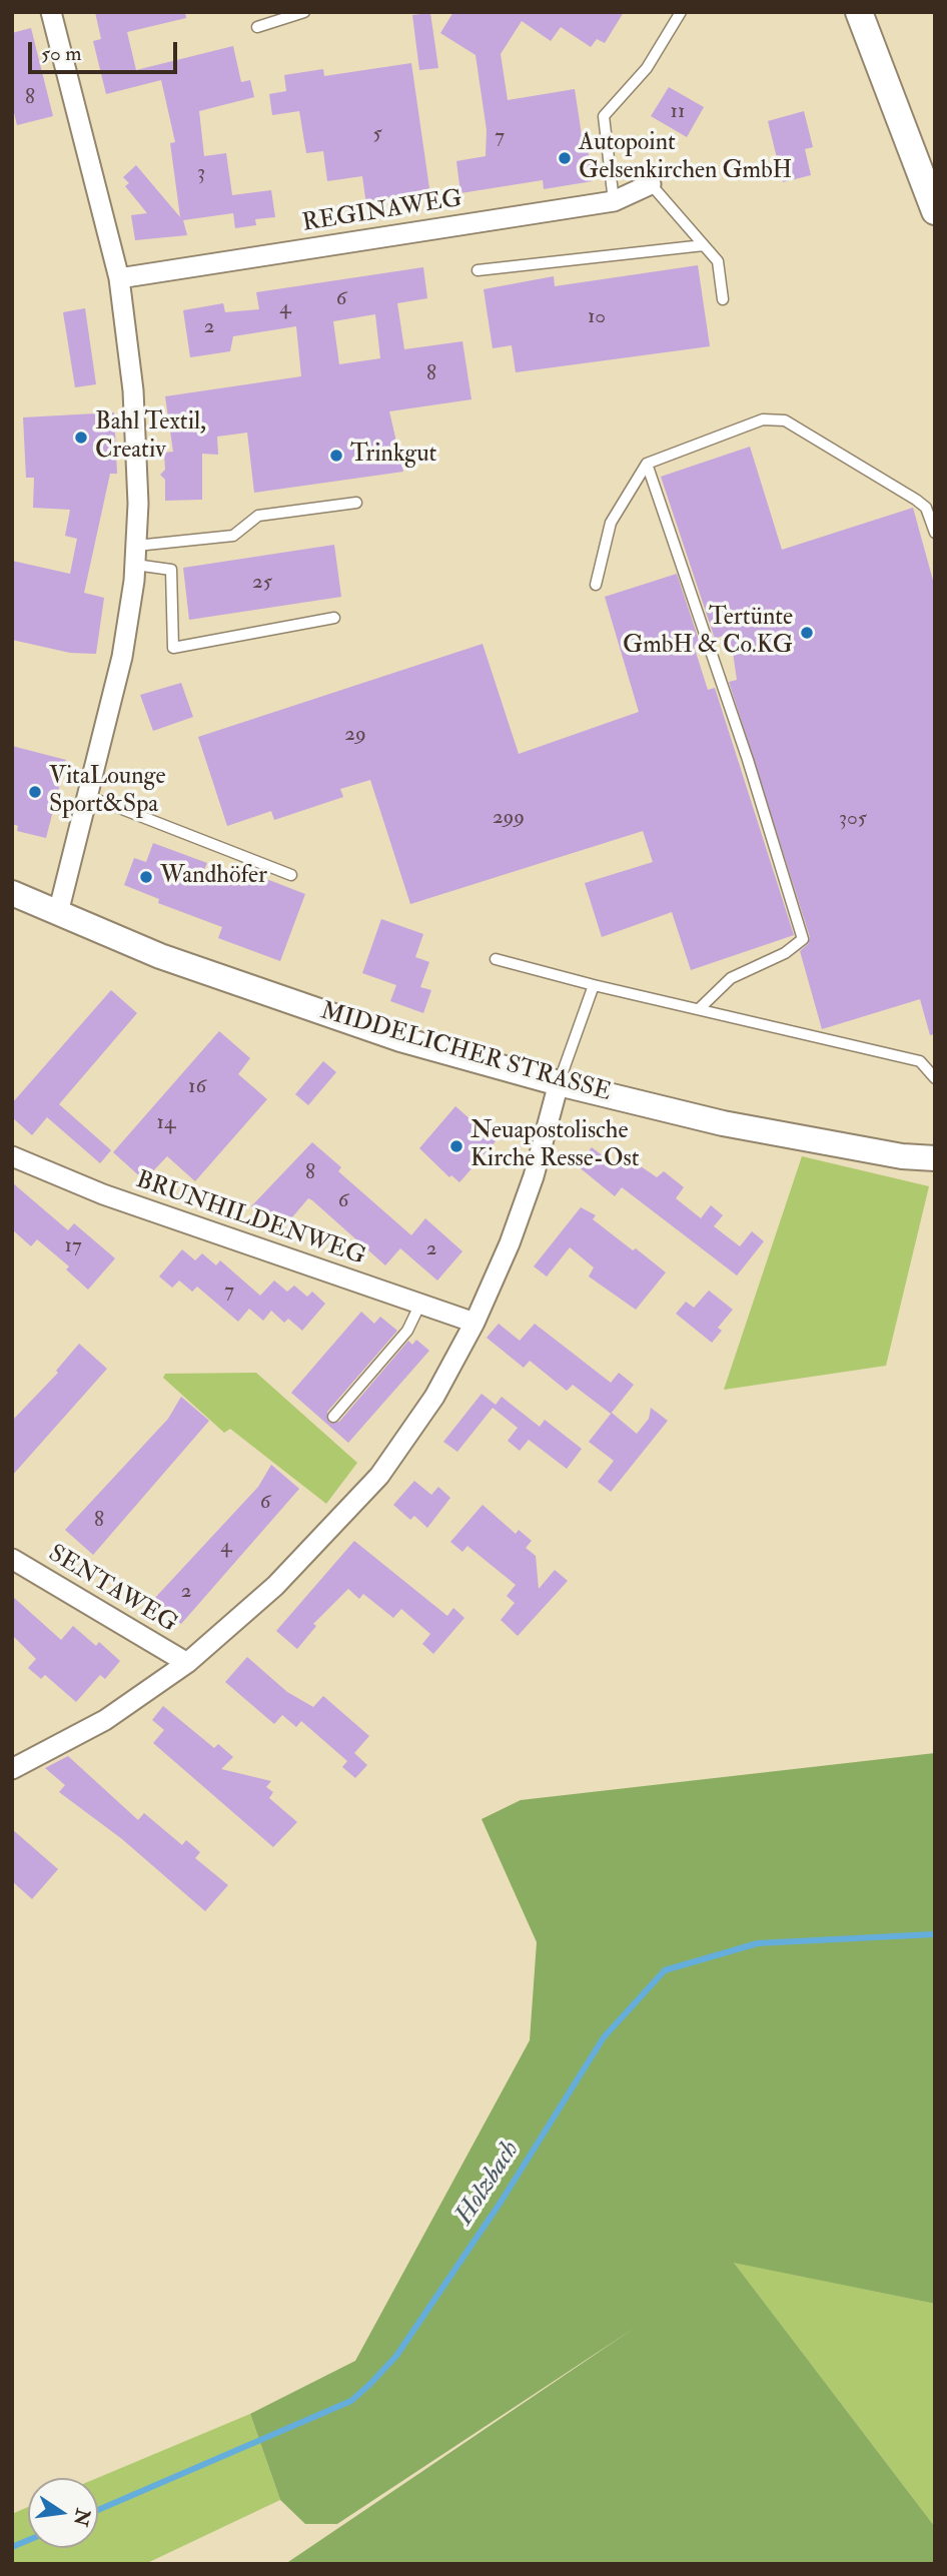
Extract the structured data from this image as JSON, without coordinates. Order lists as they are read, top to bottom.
{
  "streets": {
    "street": [
      "REGINAWEG",
      "MIDDELICHER STRASSE",
      "BRUNHILDENWEG",
      "SENTAWEG"
    ]
  },
  "water": ["Holzbach"],
  "places": [
    "Autopoint Gelsenkirchen GmbH",
    "Bahl Textil, Creativ",
    "Trinkgut",
    "Tertünte GmbH & Co.KG",
    "VitaLounge Sport&Spa",
    "Wandhöfer",
    "Neuapostolische Kirche Resse-Ost"
  ],
  "house_numbers": [
    "8",
    "11",
    "5",
    "7",
    "3",
    "6",
    "4",
    "10",
    "2",
    "8",
    "25",
    "29",
    "299",
    "305",
    "16",
    "14",
    "8",
    "6",
    "17",
    "2",
    "7",
    "6",
    "8",
    "4",
    "2"
  ],
  "scale_bar": "50 m",
  "north": "right"
}
